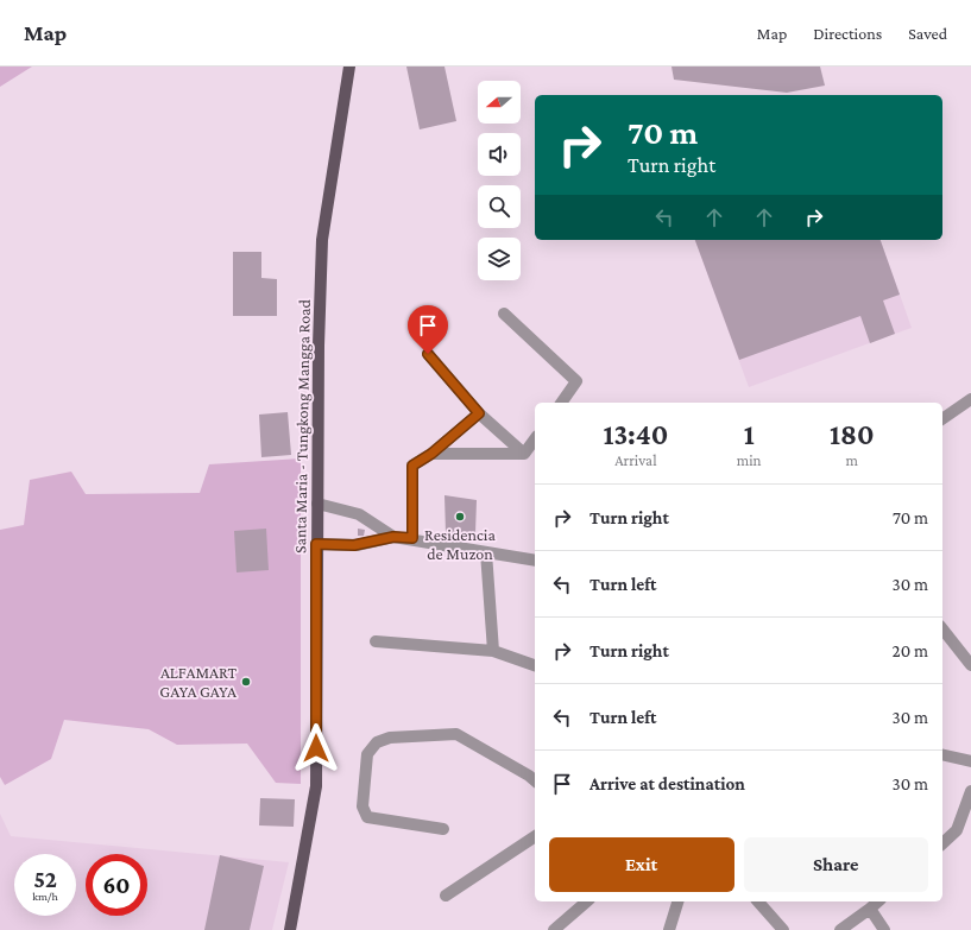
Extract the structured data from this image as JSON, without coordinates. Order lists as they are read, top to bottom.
{
  "streets": {
    "main road": ["Santa Maria - Tungkong Mangga Road"]
  },
  "places": ["Residencia de Muzon", "ALFAMART GAYA GAYA"],
  "north": "left",
  "page": {
    "header": "Map",
    "nav": ["Map", "Directions", "Saved"],
    "turn": ["70 m", "Turn right"],
    "eta": [
      "13:40",
      "Arrival",
      "1",
      "min",
      "180",
      "m"
    ],
    "list": [
      {
        "name": "Turn right",
        "value": "70 m"
      },
      {
        "name": "Turn left",
        "value": "30 m"
      },
      {
        "name": "Turn right",
        "value": "20 m"
      },
      {
        "name": "Turn left",
        "value": "30 m"
      },
      {
        "name": "Arrive at destination",
        "value": "30 m"
      }
    ],
    "buttons": ["Exit", "Share"],
    "speed": "52 km/h",
    "limit": "60"
  }
}
